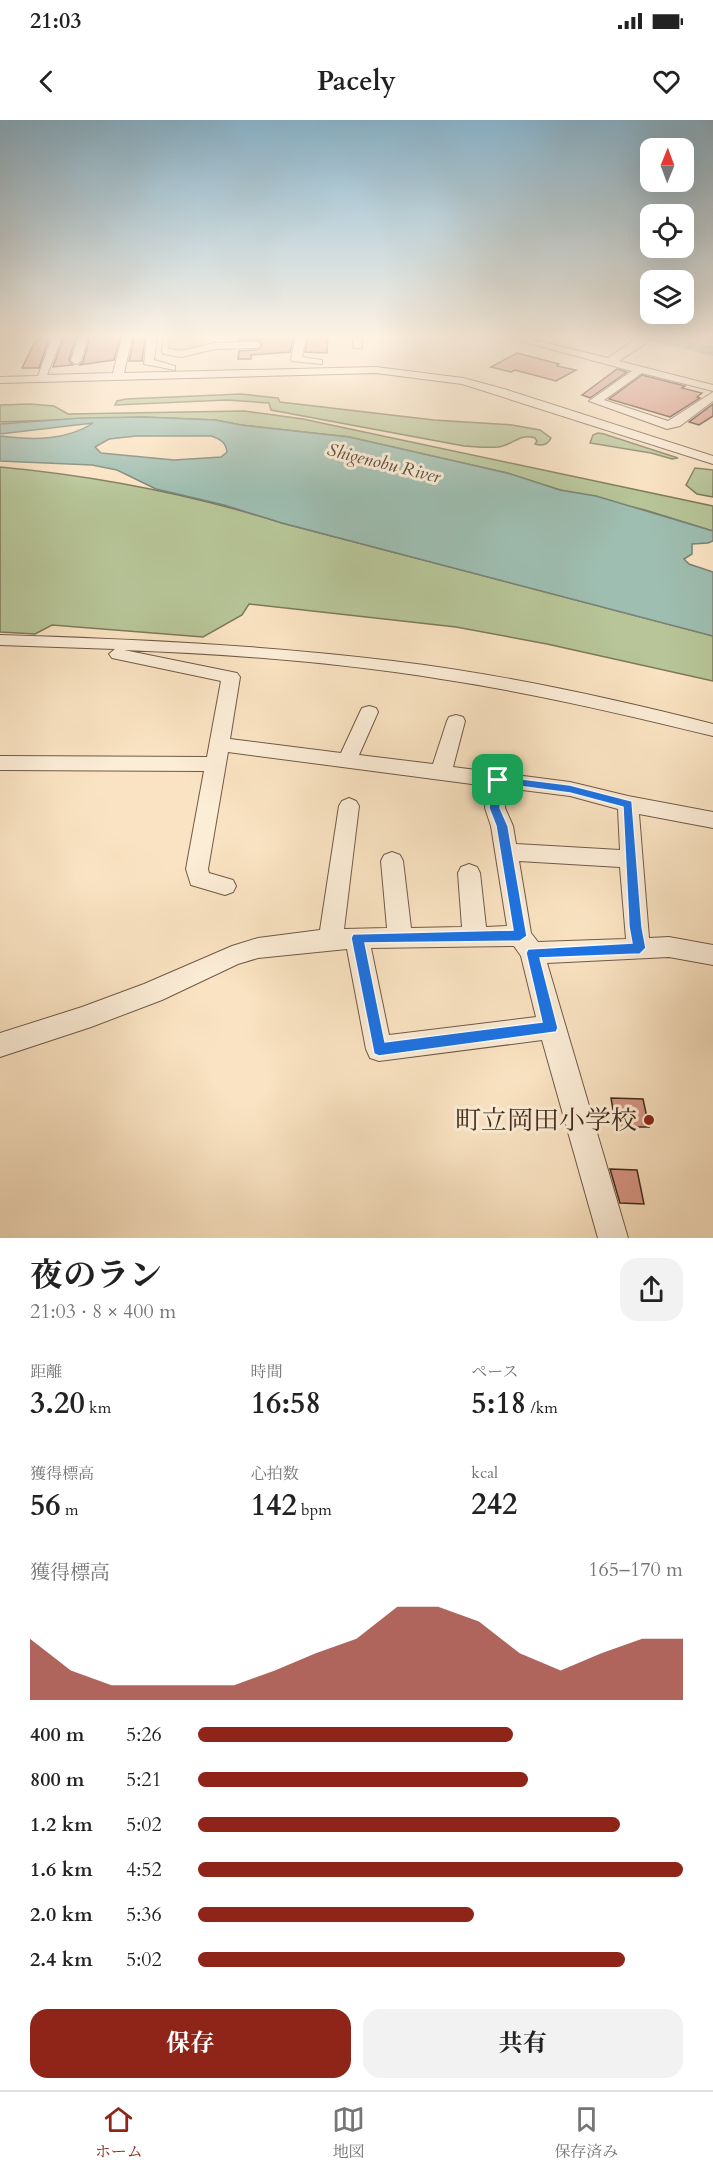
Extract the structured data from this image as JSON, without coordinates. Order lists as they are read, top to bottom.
{
  "water": ["Shigenobu River"],
  "places": ["町立岡田小学校"],
  "north": "top",
  "page": {
    "status": "21:03",
    "header": "Pacely",
    "heading": ["夜のラン", "21:03 · 8 × 400 m"],
    "stats": [
      ["距離", "3.20 km"],
      ["時間", "16:58"],
      ["ペース", "5:18 /km"],
      ["獲得標高", "56 m"],
      ["心拍数", "142 bpm"],
      ["kcal", "242"]
    ],
    "chart": ["獲得標高", "165–170 m"],
    "list": [
      {
        "name": "400 m",
        "note": "5:26"
      },
      {
        "name": "800 m",
        "note": "5:21"
      },
      {
        "name": "1.2 km",
        "note": "5:02"
      },
      {
        "name": "1.6 km",
        "note": "4:52"
      },
      {
        "name": "2.0 km",
        "note": "5:36"
      },
      {
        "name": "2.4 km",
        "note": "5:02"
      }
    ],
    "buttons": ["保存", "共有"],
    "tabs": ["ホーム", "地図", "保存済み"]
  }
}
